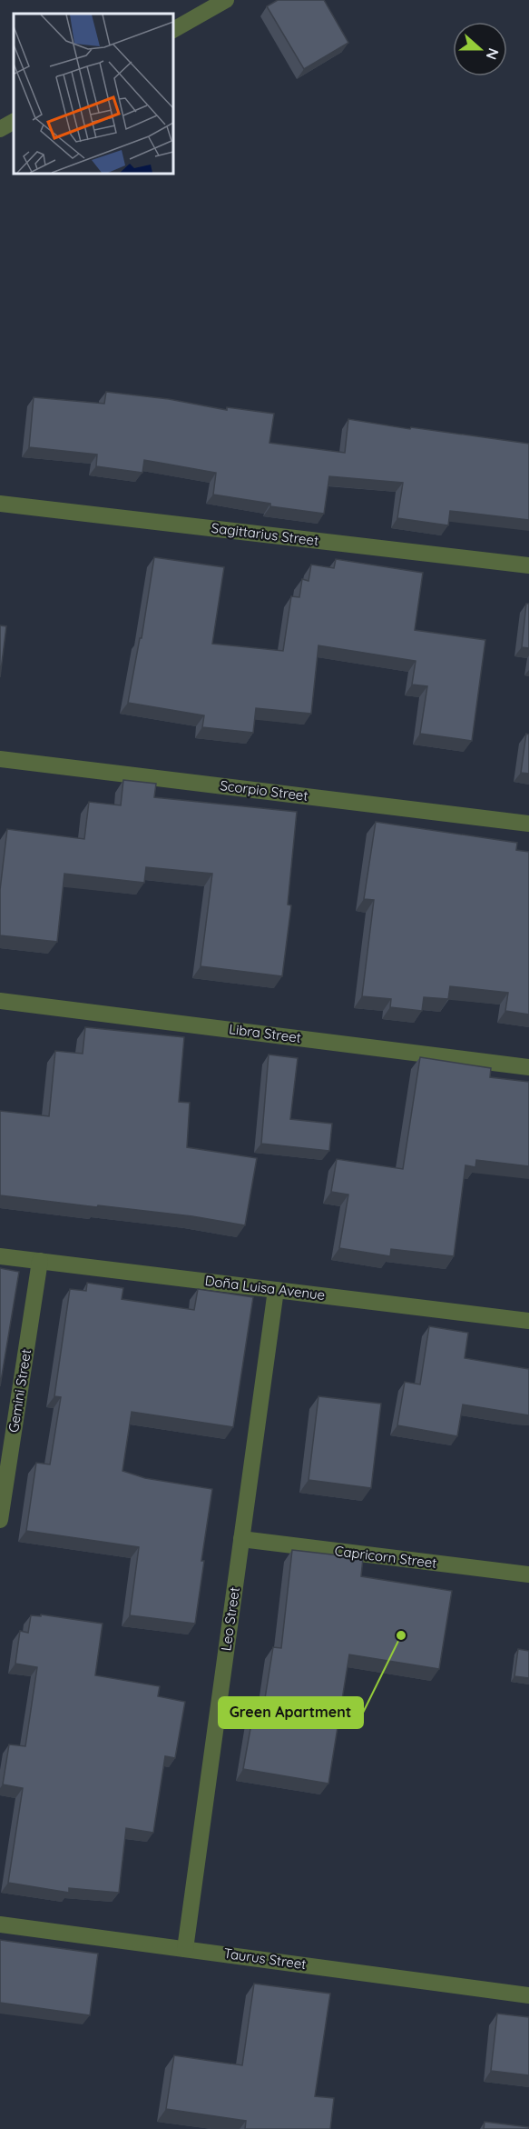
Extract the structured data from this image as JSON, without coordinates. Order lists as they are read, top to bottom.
{
  "streets": {
    "street": [
      "Sagittarius Street",
      "Scorpio Street",
      "Libra Street",
      "Doña Luisa Avenue",
      "Gemini Street",
      "Capricorn Street",
      "Leo Street",
      "Taurus Street"
    ]
  },
  "crossings": [
    ["Doña Luisa Avenue", "Gemini Street"],
    ["Doña Luisa Avenue", "Leo Street"],
    ["Capricorn Street", "Leo Street"],
    ["Leo Street", "Taurus Street"]
  ],
  "places": ["Green Apartment"],
  "north": "right"
}
